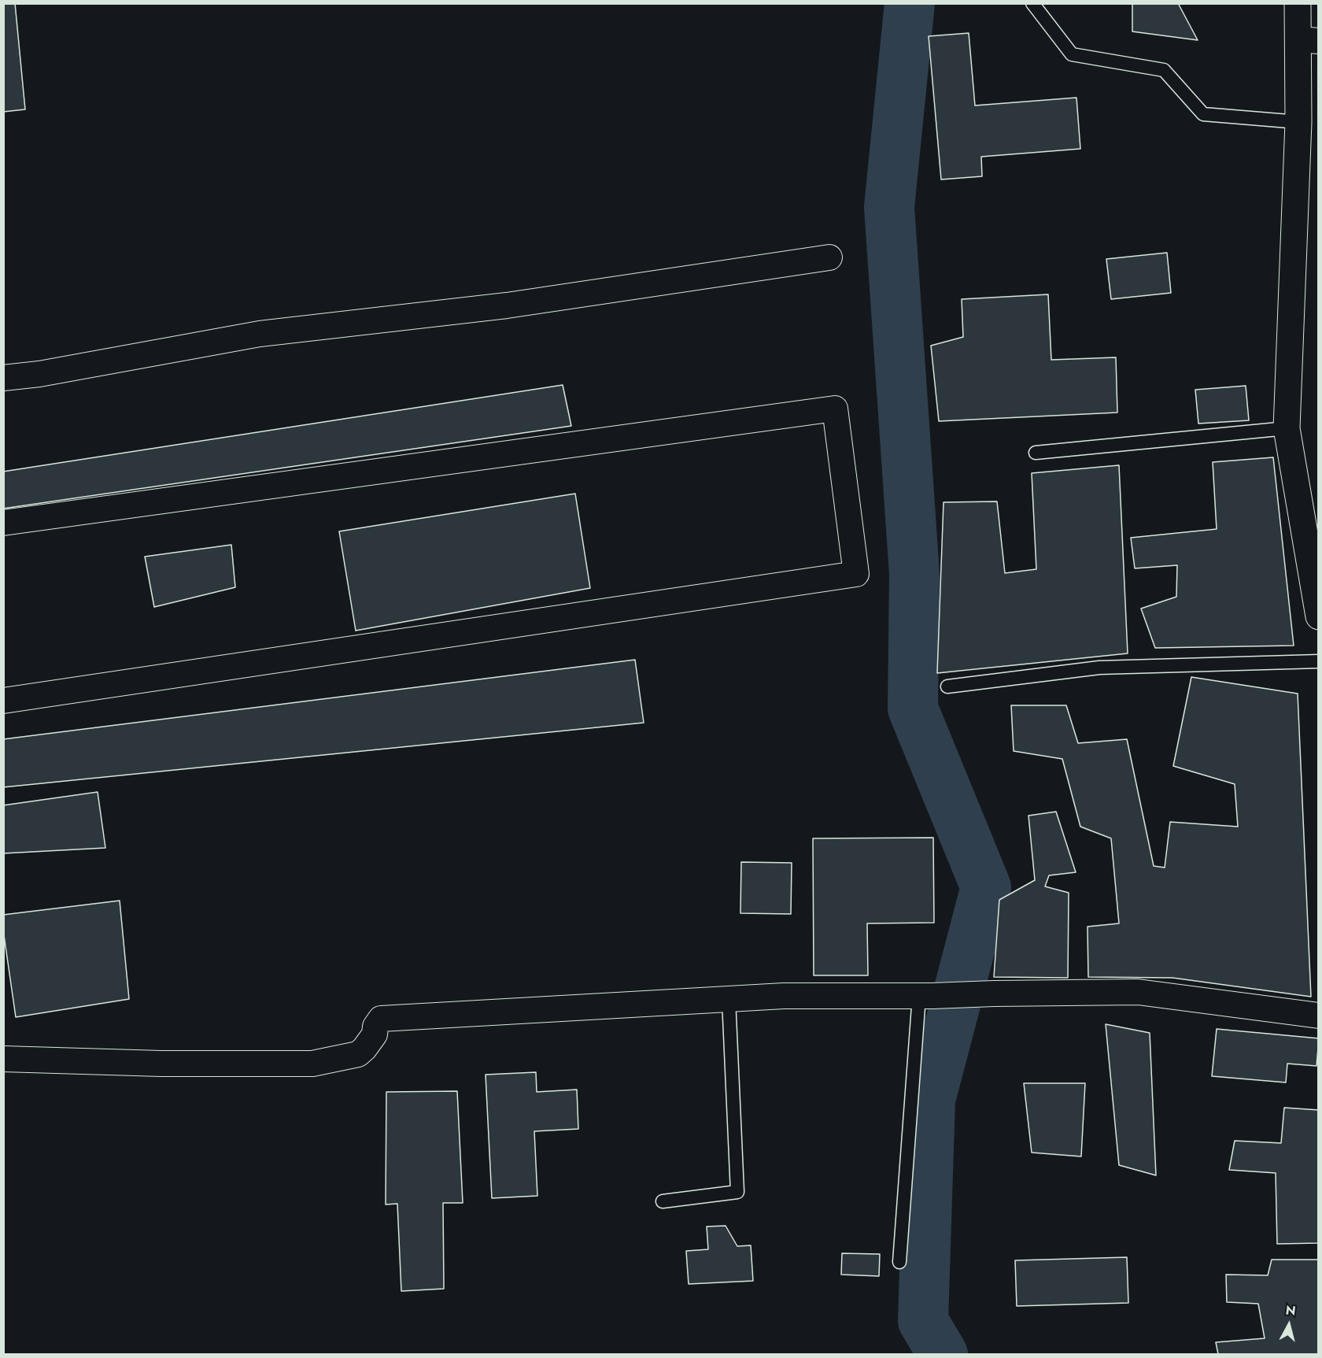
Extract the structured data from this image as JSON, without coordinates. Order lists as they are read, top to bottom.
{
  "north": "top"
}
